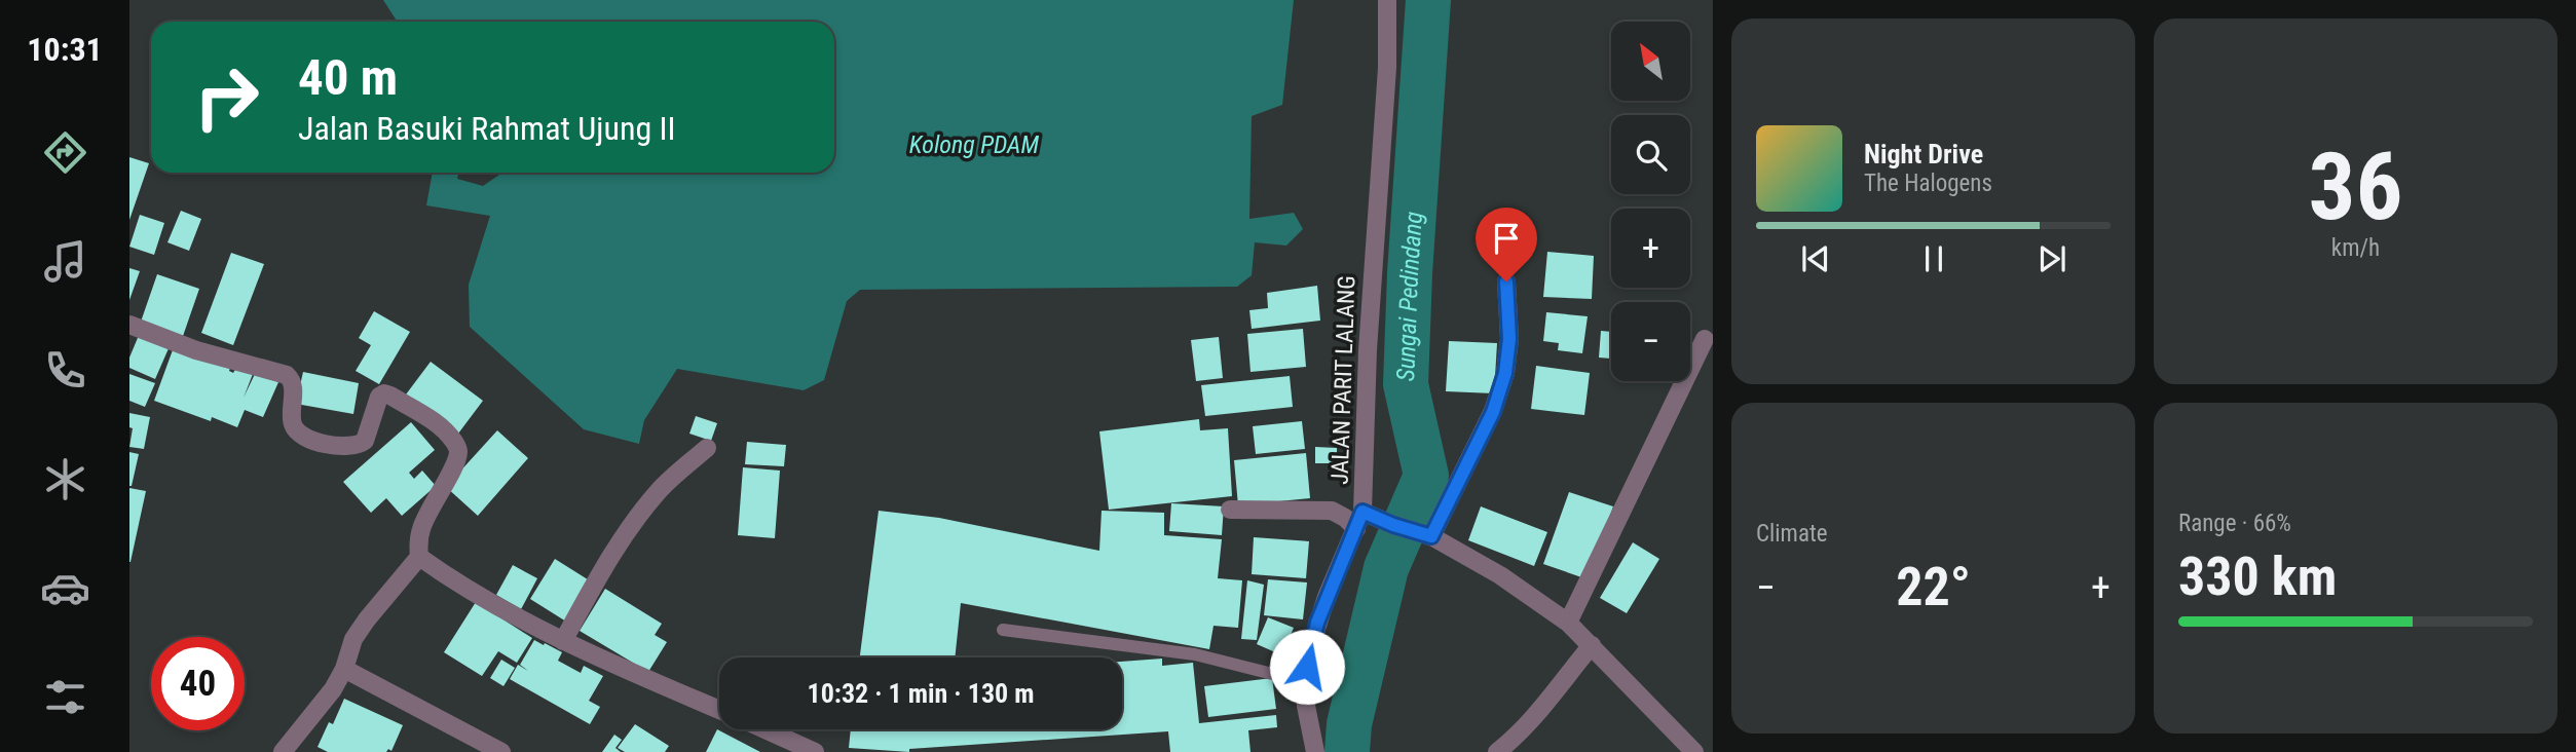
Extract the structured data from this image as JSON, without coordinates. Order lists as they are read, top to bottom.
{
  "streets": {
    "street": ["JALAN PARIT LALANG"]
  },
  "water": ["Kolong PDAM", "Sungai Pedindang"],
  "north": "top left",
  "page": {
    "tabs": "10:31",
    "tile": [
      ["36", "km/h"],
      "Climate",
      ["Range · 66%", "330 km"]
    ],
    "map_buttons": ["+", "−"],
    "turn": ["40 m", "Jalan Basuki Rahmat Ujung II"],
    "song": ["Night Drive", "The Halogens"],
    "heat": ["−", "22°", "+"],
    "limit": "40",
    "trip": "10:32 · 1 min · 130 m"
  }
}
